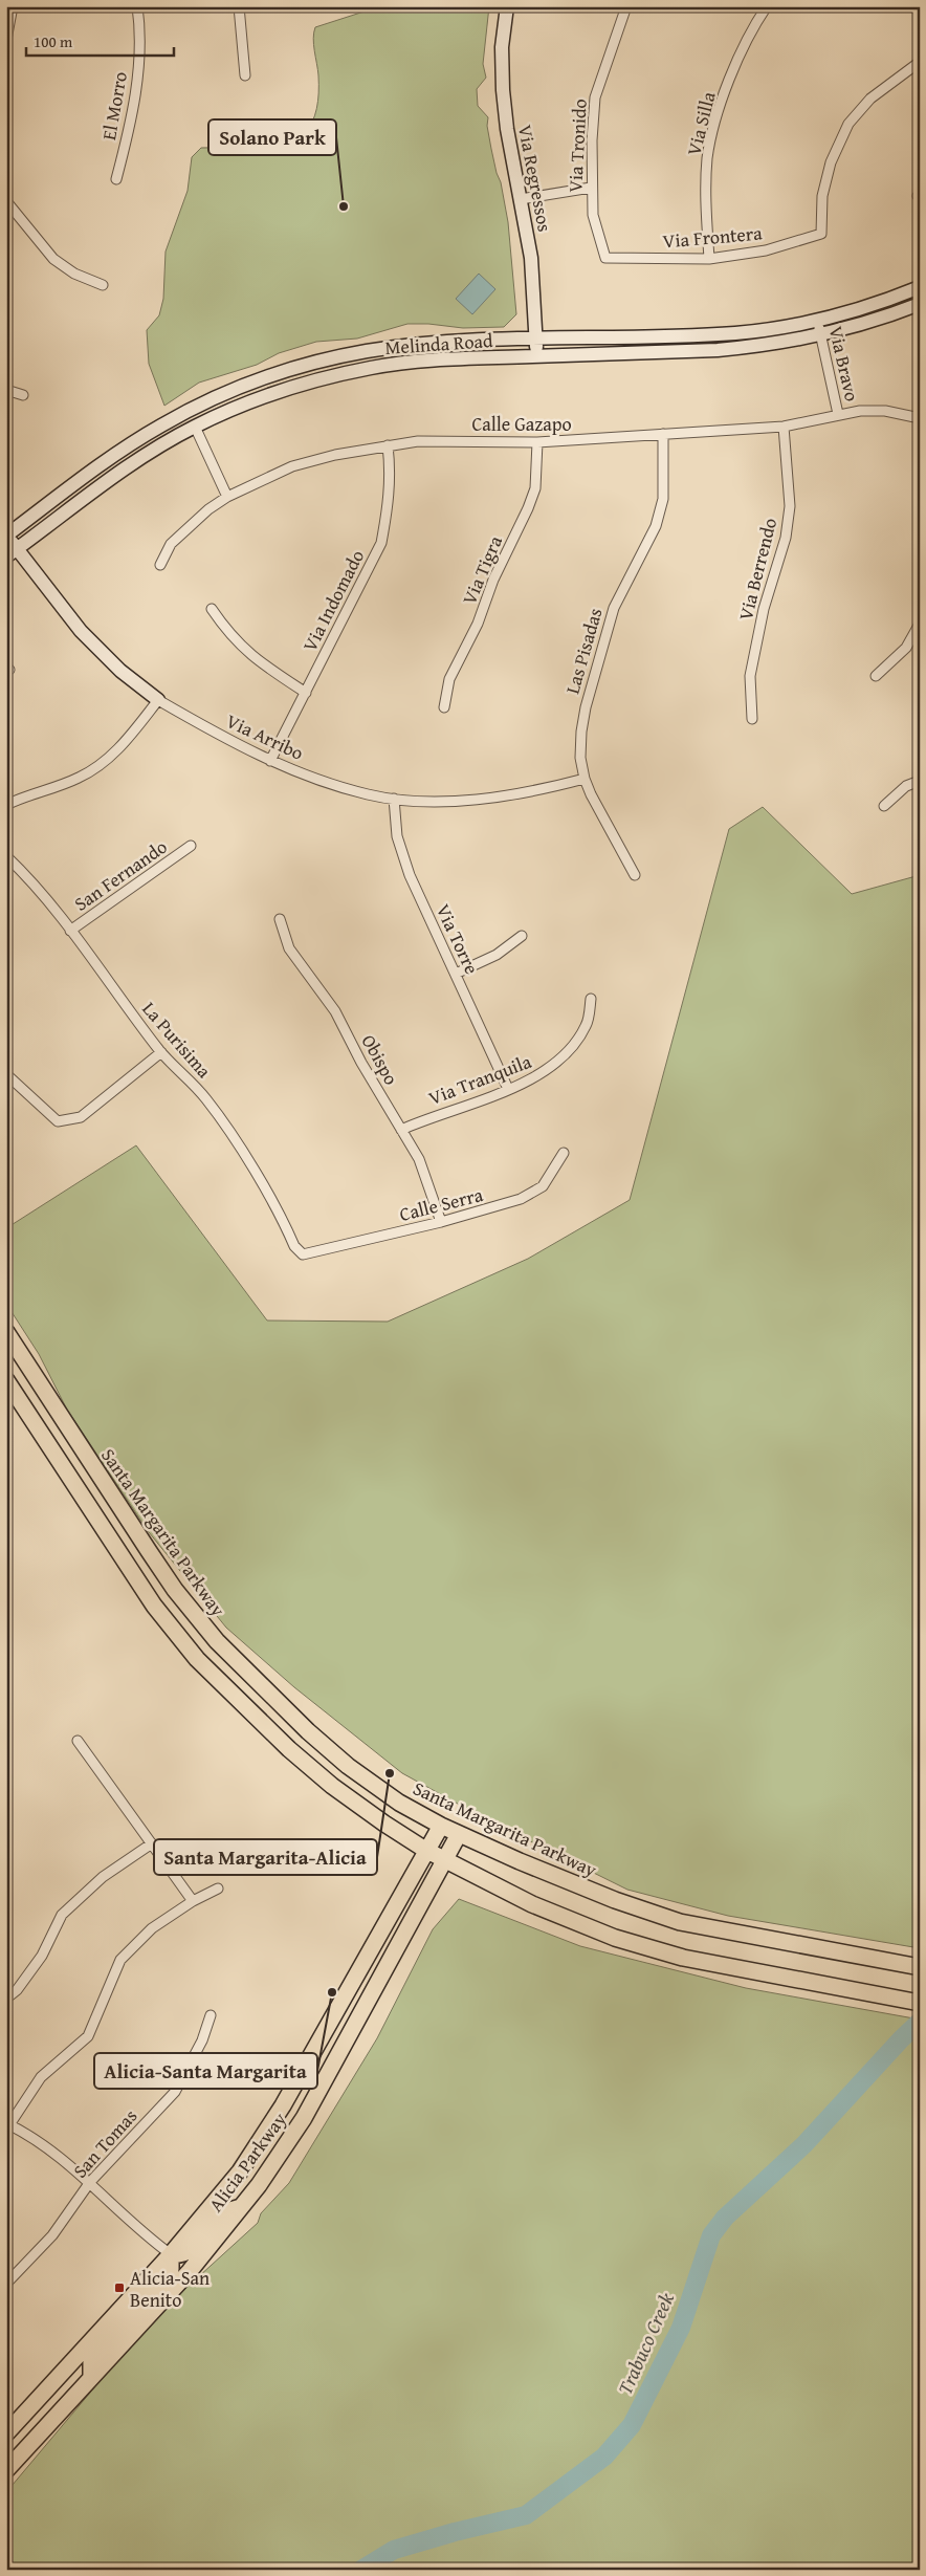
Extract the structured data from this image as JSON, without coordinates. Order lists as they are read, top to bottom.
{
  "streets": {
    "main road": [
      "Via Regressos",
      "Melinda Road",
      "Via Arribo",
      "Santa Margarita Parkway",
      "Alicia Parkway"
    ],
    "street": [
      "El Morro",
      "Via Silla",
      "Via Tronido",
      "Via Frontera",
      "Via Bravo",
      "Calle Gazapo",
      "Via Berrendo",
      "Via Tigra",
      "Via Indomado",
      "Las Pisadas",
      "San Fernando",
      "Via Torre",
      "La Purisima",
      "Obispo",
      "Via Tranquila",
      "Calle Serra",
      "San Tomas"
    ]
  },
  "crossings": [
    ["Via Silla", "Via Frontera"],
    ["Via Tronido", "Via Frontera"],
    ["Via Regressos", "Melinda Road"],
    ["Melinda Road", "Via Bravo"],
    ["Melinda Road", "Via Arribo"],
    ["Via Bravo", "Calle Gazapo"],
    ["Calle Gazapo", "Via Berrendo"],
    ["Calle Gazapo", "Via Tigra"],
    ["Calle Gazapo", "Via Indomado"],
    ["Calle Gazapo", "Las Pisadas"],
    ["Via Indomado", "Via Arribo"],
    ["Las Pisadas", "Via Arribo"],
    ["Via Arribo", "Via Torre"],
    ["San Fernando", "La Purisima"],
    ["Via Torre", "Via Tranquila"],
    ["La Purisima", "Calle Serra"],
    ["Obispo", "Via Tranquila"],
    ["Obispo", "Calle Serra"],
    ["Santa Margarita Parkway", "Alicia Parkway"]
  ],
  "water": ["Trabuco Creek"],
  "places": {
    "other": ["Solano Park", "Santa Margarita-Alicia", "Alicia-Santa Margarita"],
    "transit": ["Alicia-San Benito"]
  },
  "scale_bar": "100 m"
}
